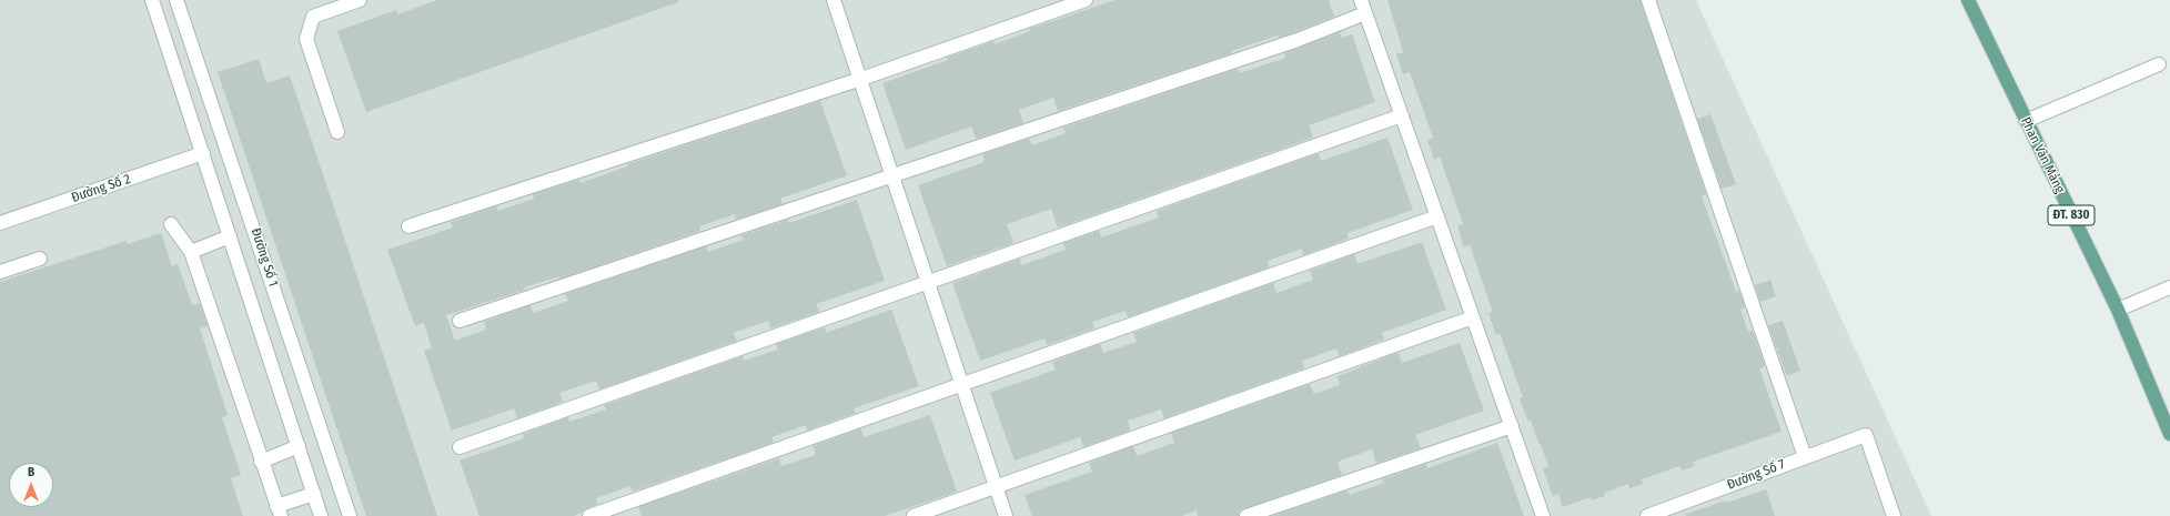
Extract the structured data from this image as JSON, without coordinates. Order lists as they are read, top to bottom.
{
  "streets": {
    "main road": ["Phan Văn Mảng", "ĐT. 830"],
    "street": ["Đường Số 2", "Đường Số 1", "Đường Số 7"]
  },
  "crossings": [
    ["Đường Số 2", "Đường Số 1"]
  ],
  "north": "top"
}
